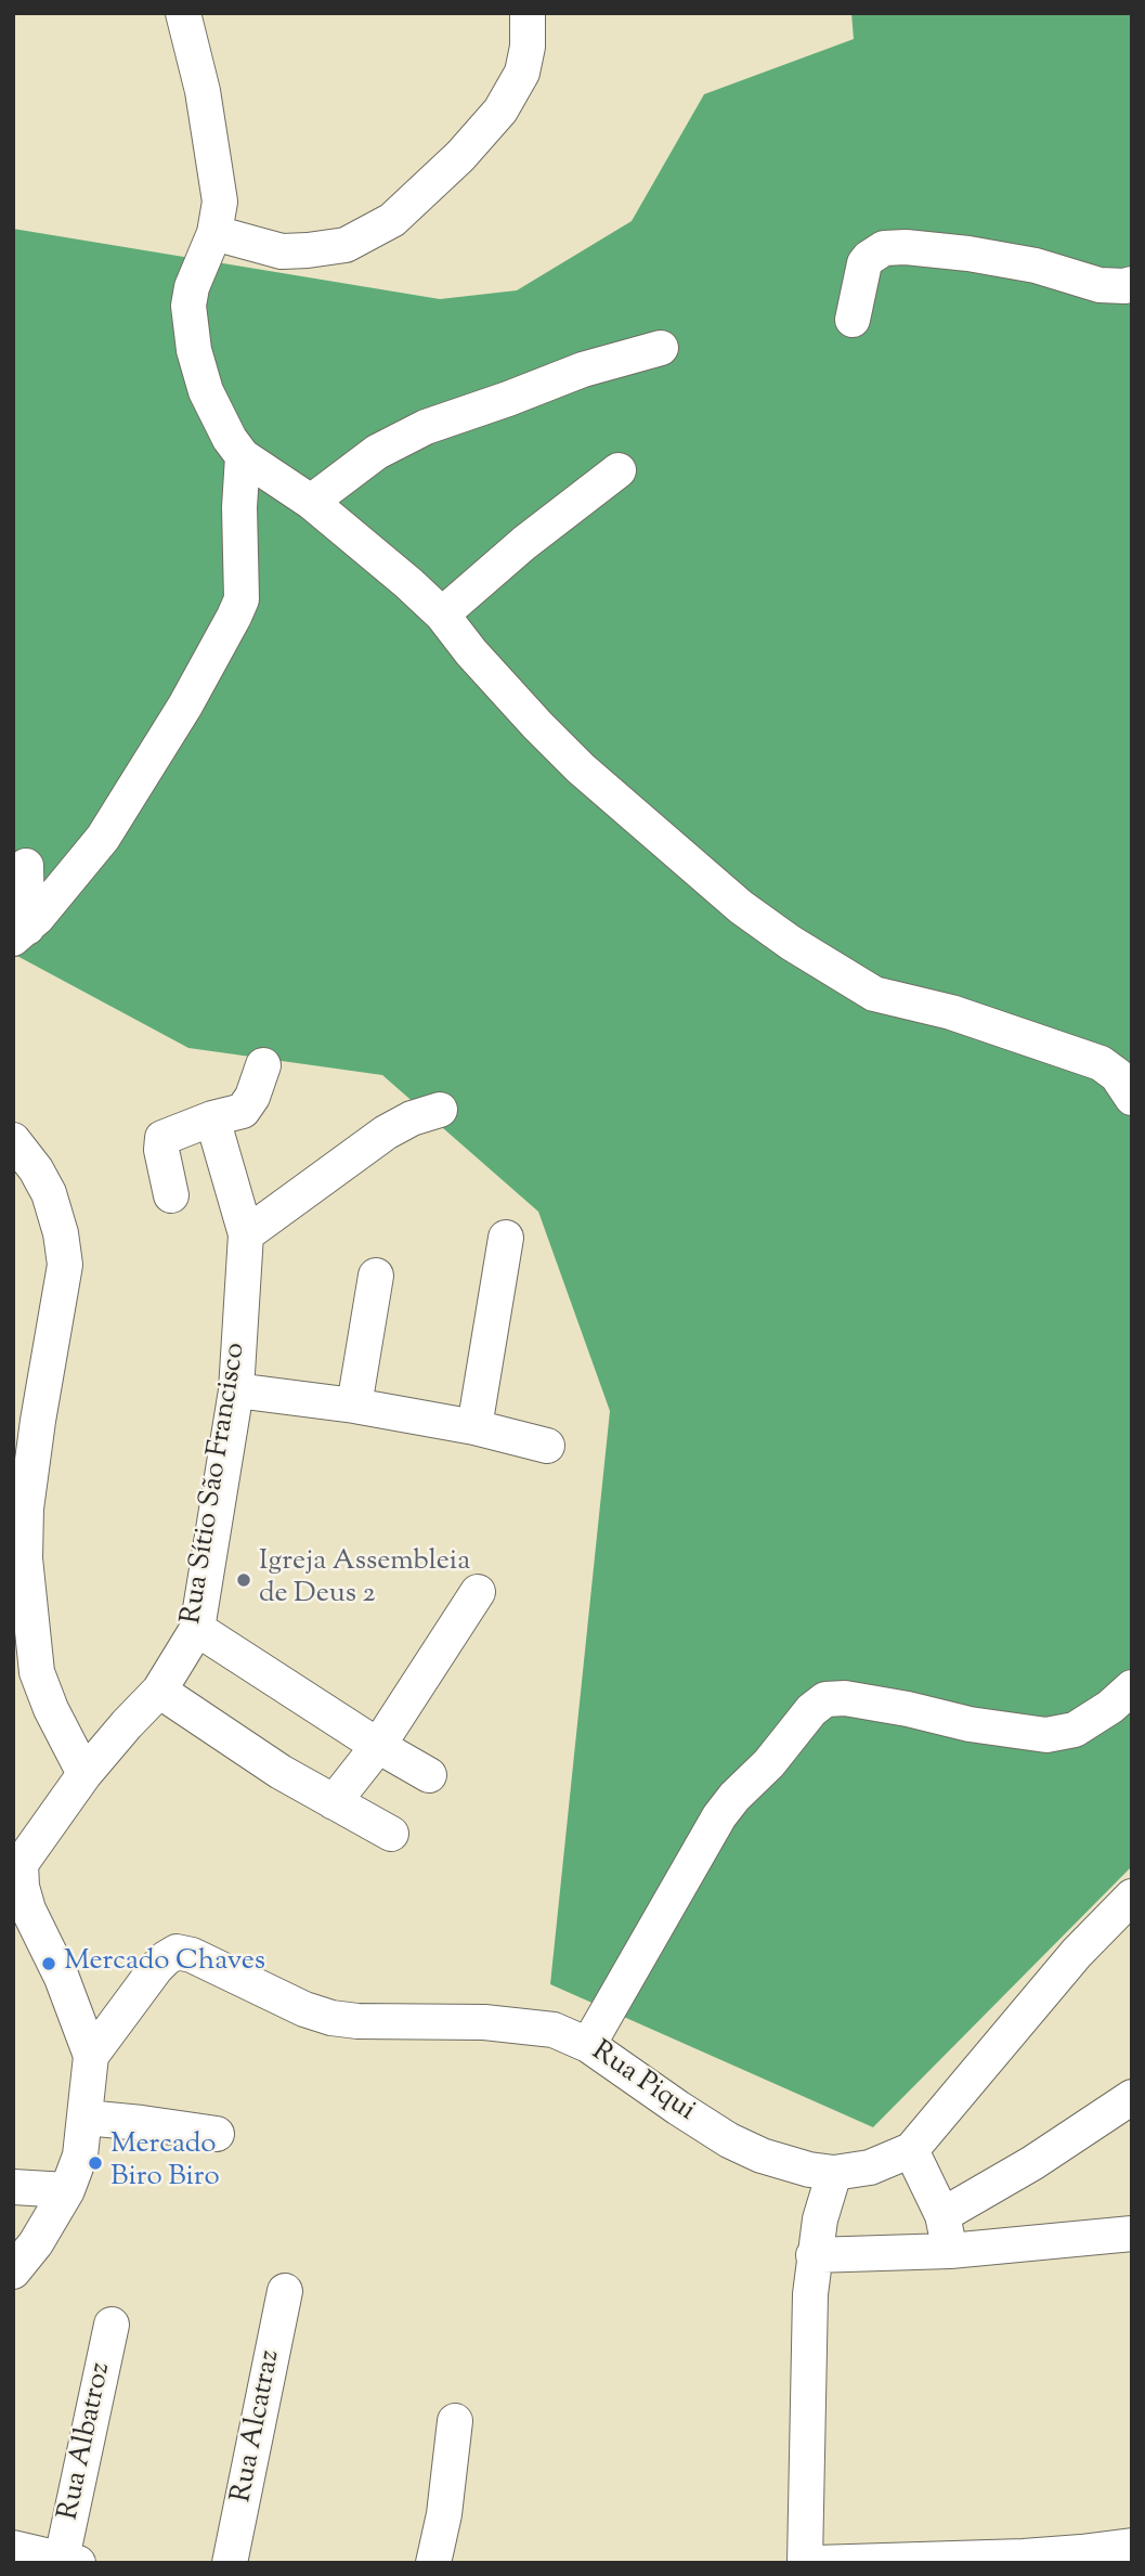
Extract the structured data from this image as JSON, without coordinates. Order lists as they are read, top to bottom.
{
  "streets": {
    "street": [
      "Rua Sítio São Francisco",
      "Rua Piqui",
      "Rua Alcatraz",
      "Rua Albatroz"
    ]
  },
  "crossings": [
    ["Rua Sítio São Francisco", "Rua Piqui"]
  ],
  "places": ["Igreja Assembleia de Deus 2", "Mercado Chaves", "Mercado Biro Biro"]
}
